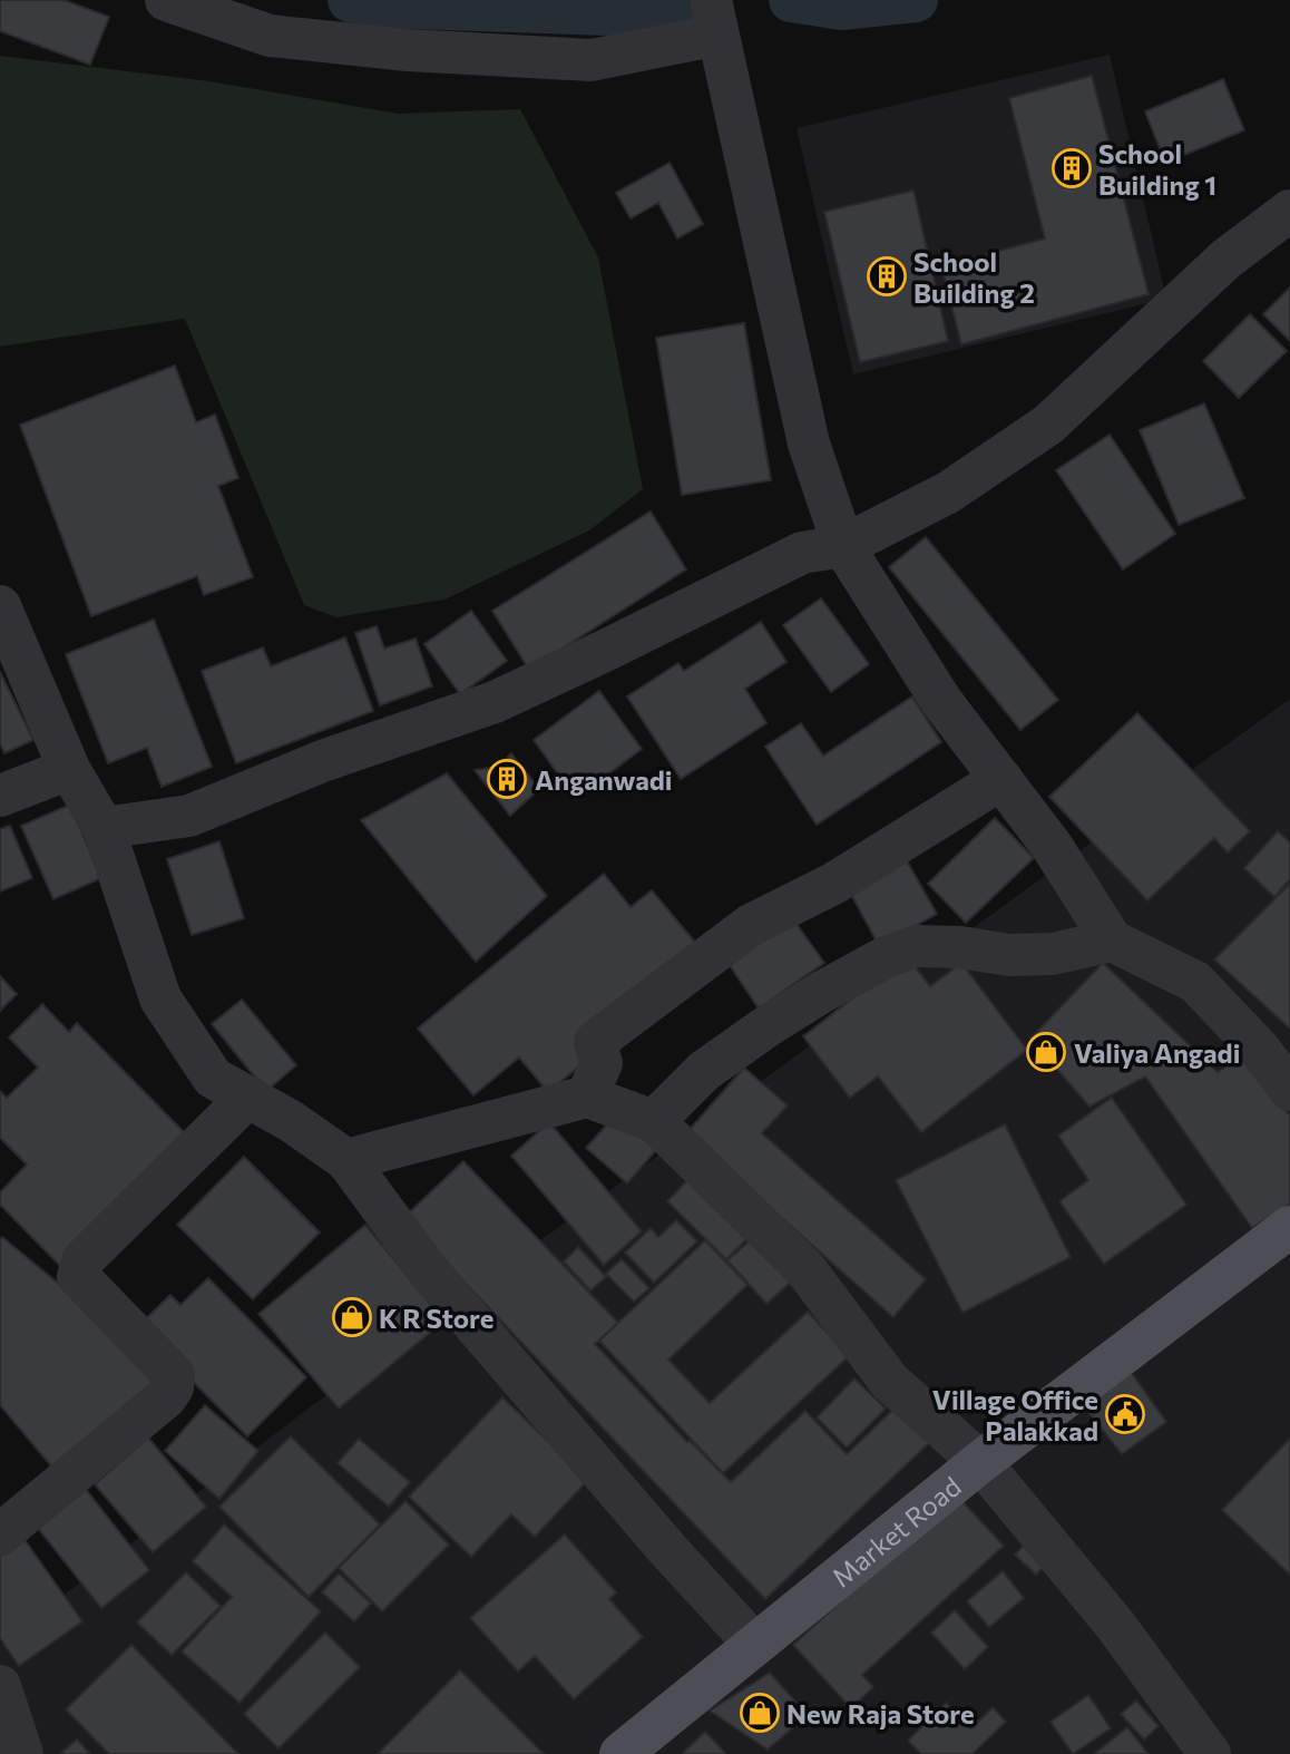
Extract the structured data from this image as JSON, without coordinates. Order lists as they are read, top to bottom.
{
  "streets": {
    "main road": ["Market Road"]
  },
  "places": {
    "building": ["School Building 1", "School Building 2", "Anganwadi"],
    "shop": ["Valiya Angadi", "K R Store", "New Raja Store"],
    "public building": ["Village Office Palakkad"]
  }
}
